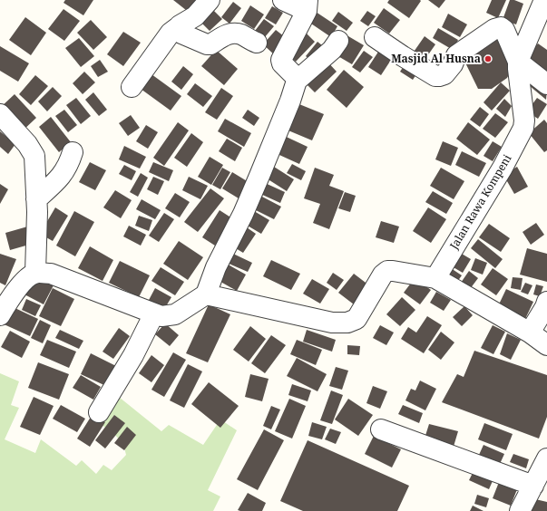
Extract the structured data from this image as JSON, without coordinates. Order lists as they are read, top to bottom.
{
  "streets": {
    "street": ["Jalan Rawa Kompeni"]
  },
  "places": ["Masjid Al Husna"]
}
